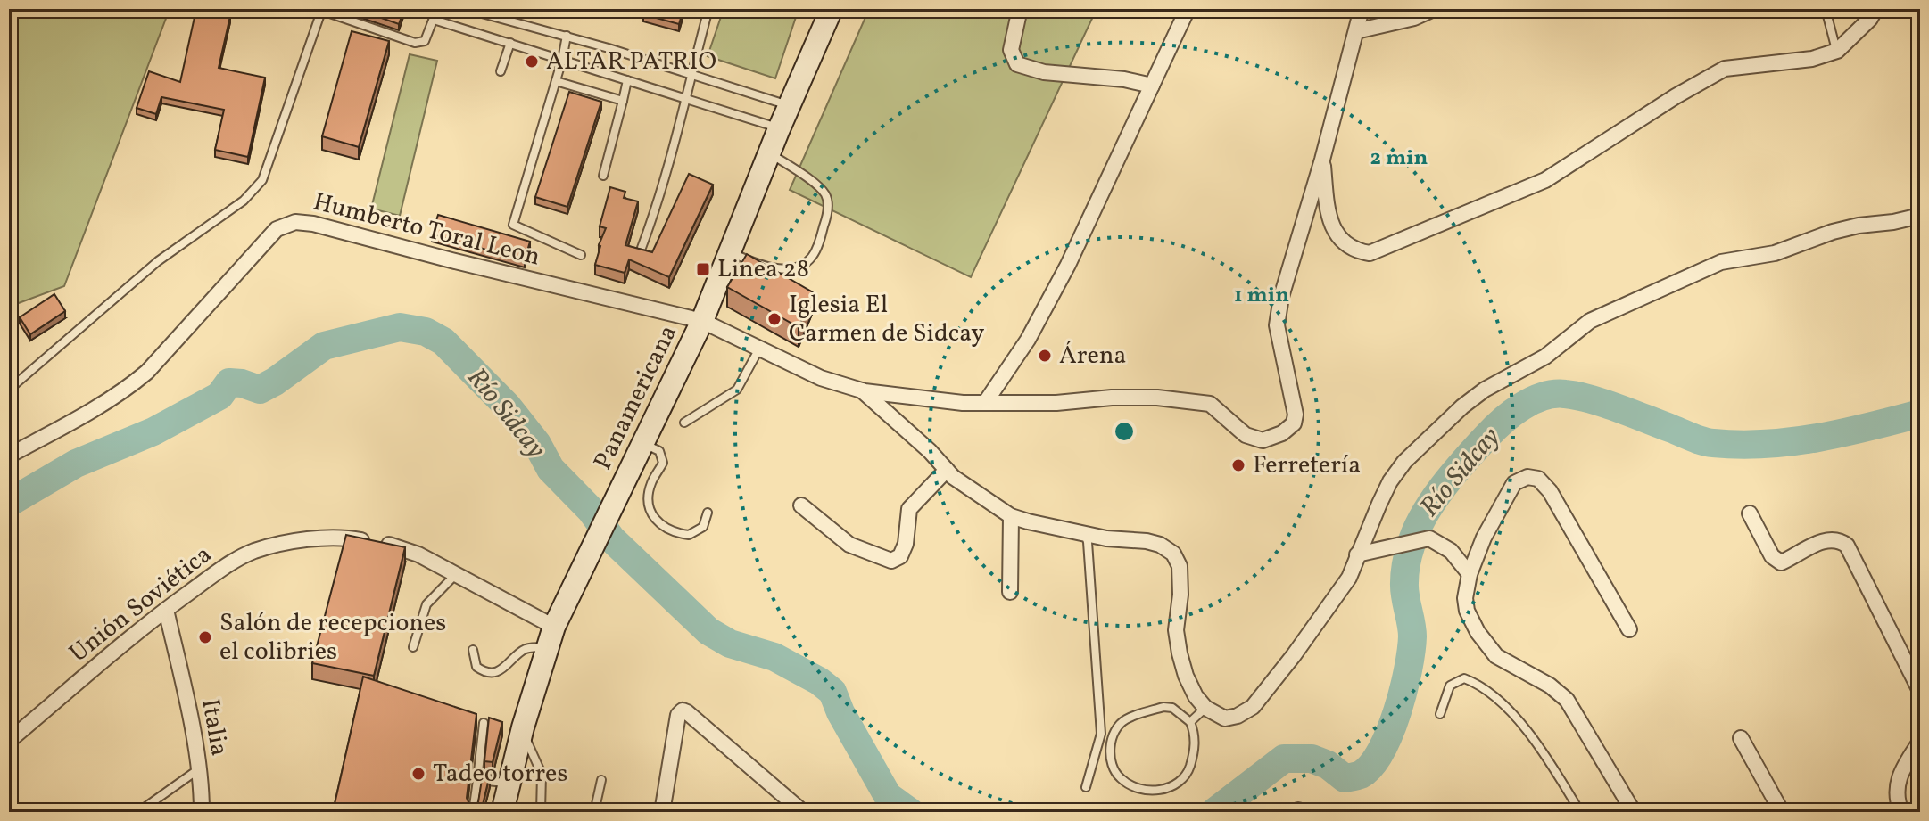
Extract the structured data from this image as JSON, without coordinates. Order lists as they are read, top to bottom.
{
  "streets": {
    "main road": ["Panamericana"],
    "street": ["Humberto Toral Leon", "Unión Soviética", "Italia"]
  },
  "crossings": [
    ["Humberto Toral Leon", "Panamericana"],
    ["Panamericana", "Unión Soviética"],
    ["Unión Soviética", "Italia"]
  ],
  "water": ["Río Sidcay"],
  "places": {
    "other": [
      "ALTAR PATRIO",
      "Iglesia El Carmen de Sidcay",
      "Árena",
      "Ferretería",
      "Salón de recepciones el colibries",
      "Tadeo torres"
    ],
    "transit": ["Linea 28"]
  },
  "rings": ["2 min", "1 min"]
}
